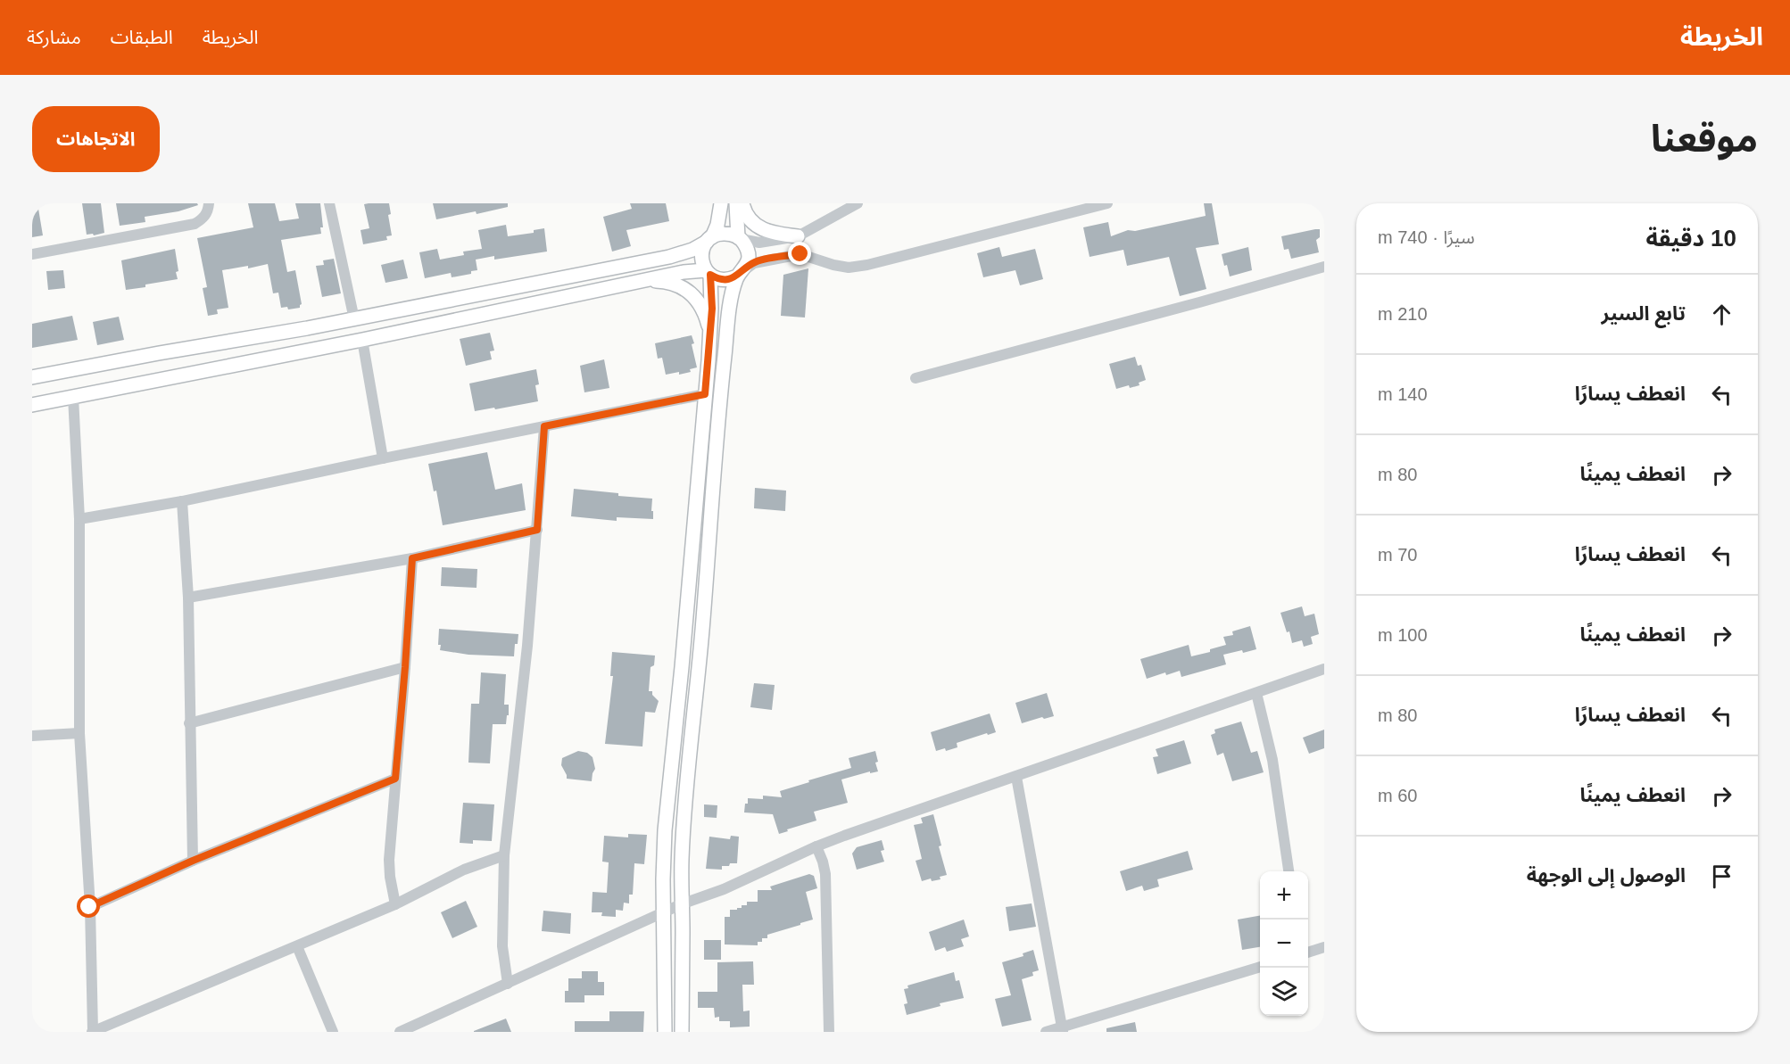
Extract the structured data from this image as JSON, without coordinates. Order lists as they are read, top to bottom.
{
  "page": {
    "header": "الخريطة",
    "nav": ["الخريطة", "الطبقات", "مشاركة"],
    "title": "موقعنا",
    "buttons": "الاتجاهات",
    "heading": ["10 دقيقة", "سيرًا · 740 m"],
    "list": [
      ["تابع السير", "210 m"],
      ["انعطف يسارًا", "140 m"],
      ["انعطف يمينًا", "80 m"],
      ["انعطف يسارًا", "70 m"],
      ["انعطف يمينًا", "100 m"],
      ["انعطف يسارًا", "80 m"],
      ["انعطف يمينًا", "60 m"],
      "الوصول إلى الوجهة"
    ],
    "map_buttons": ["+", "−"]
  }
}
